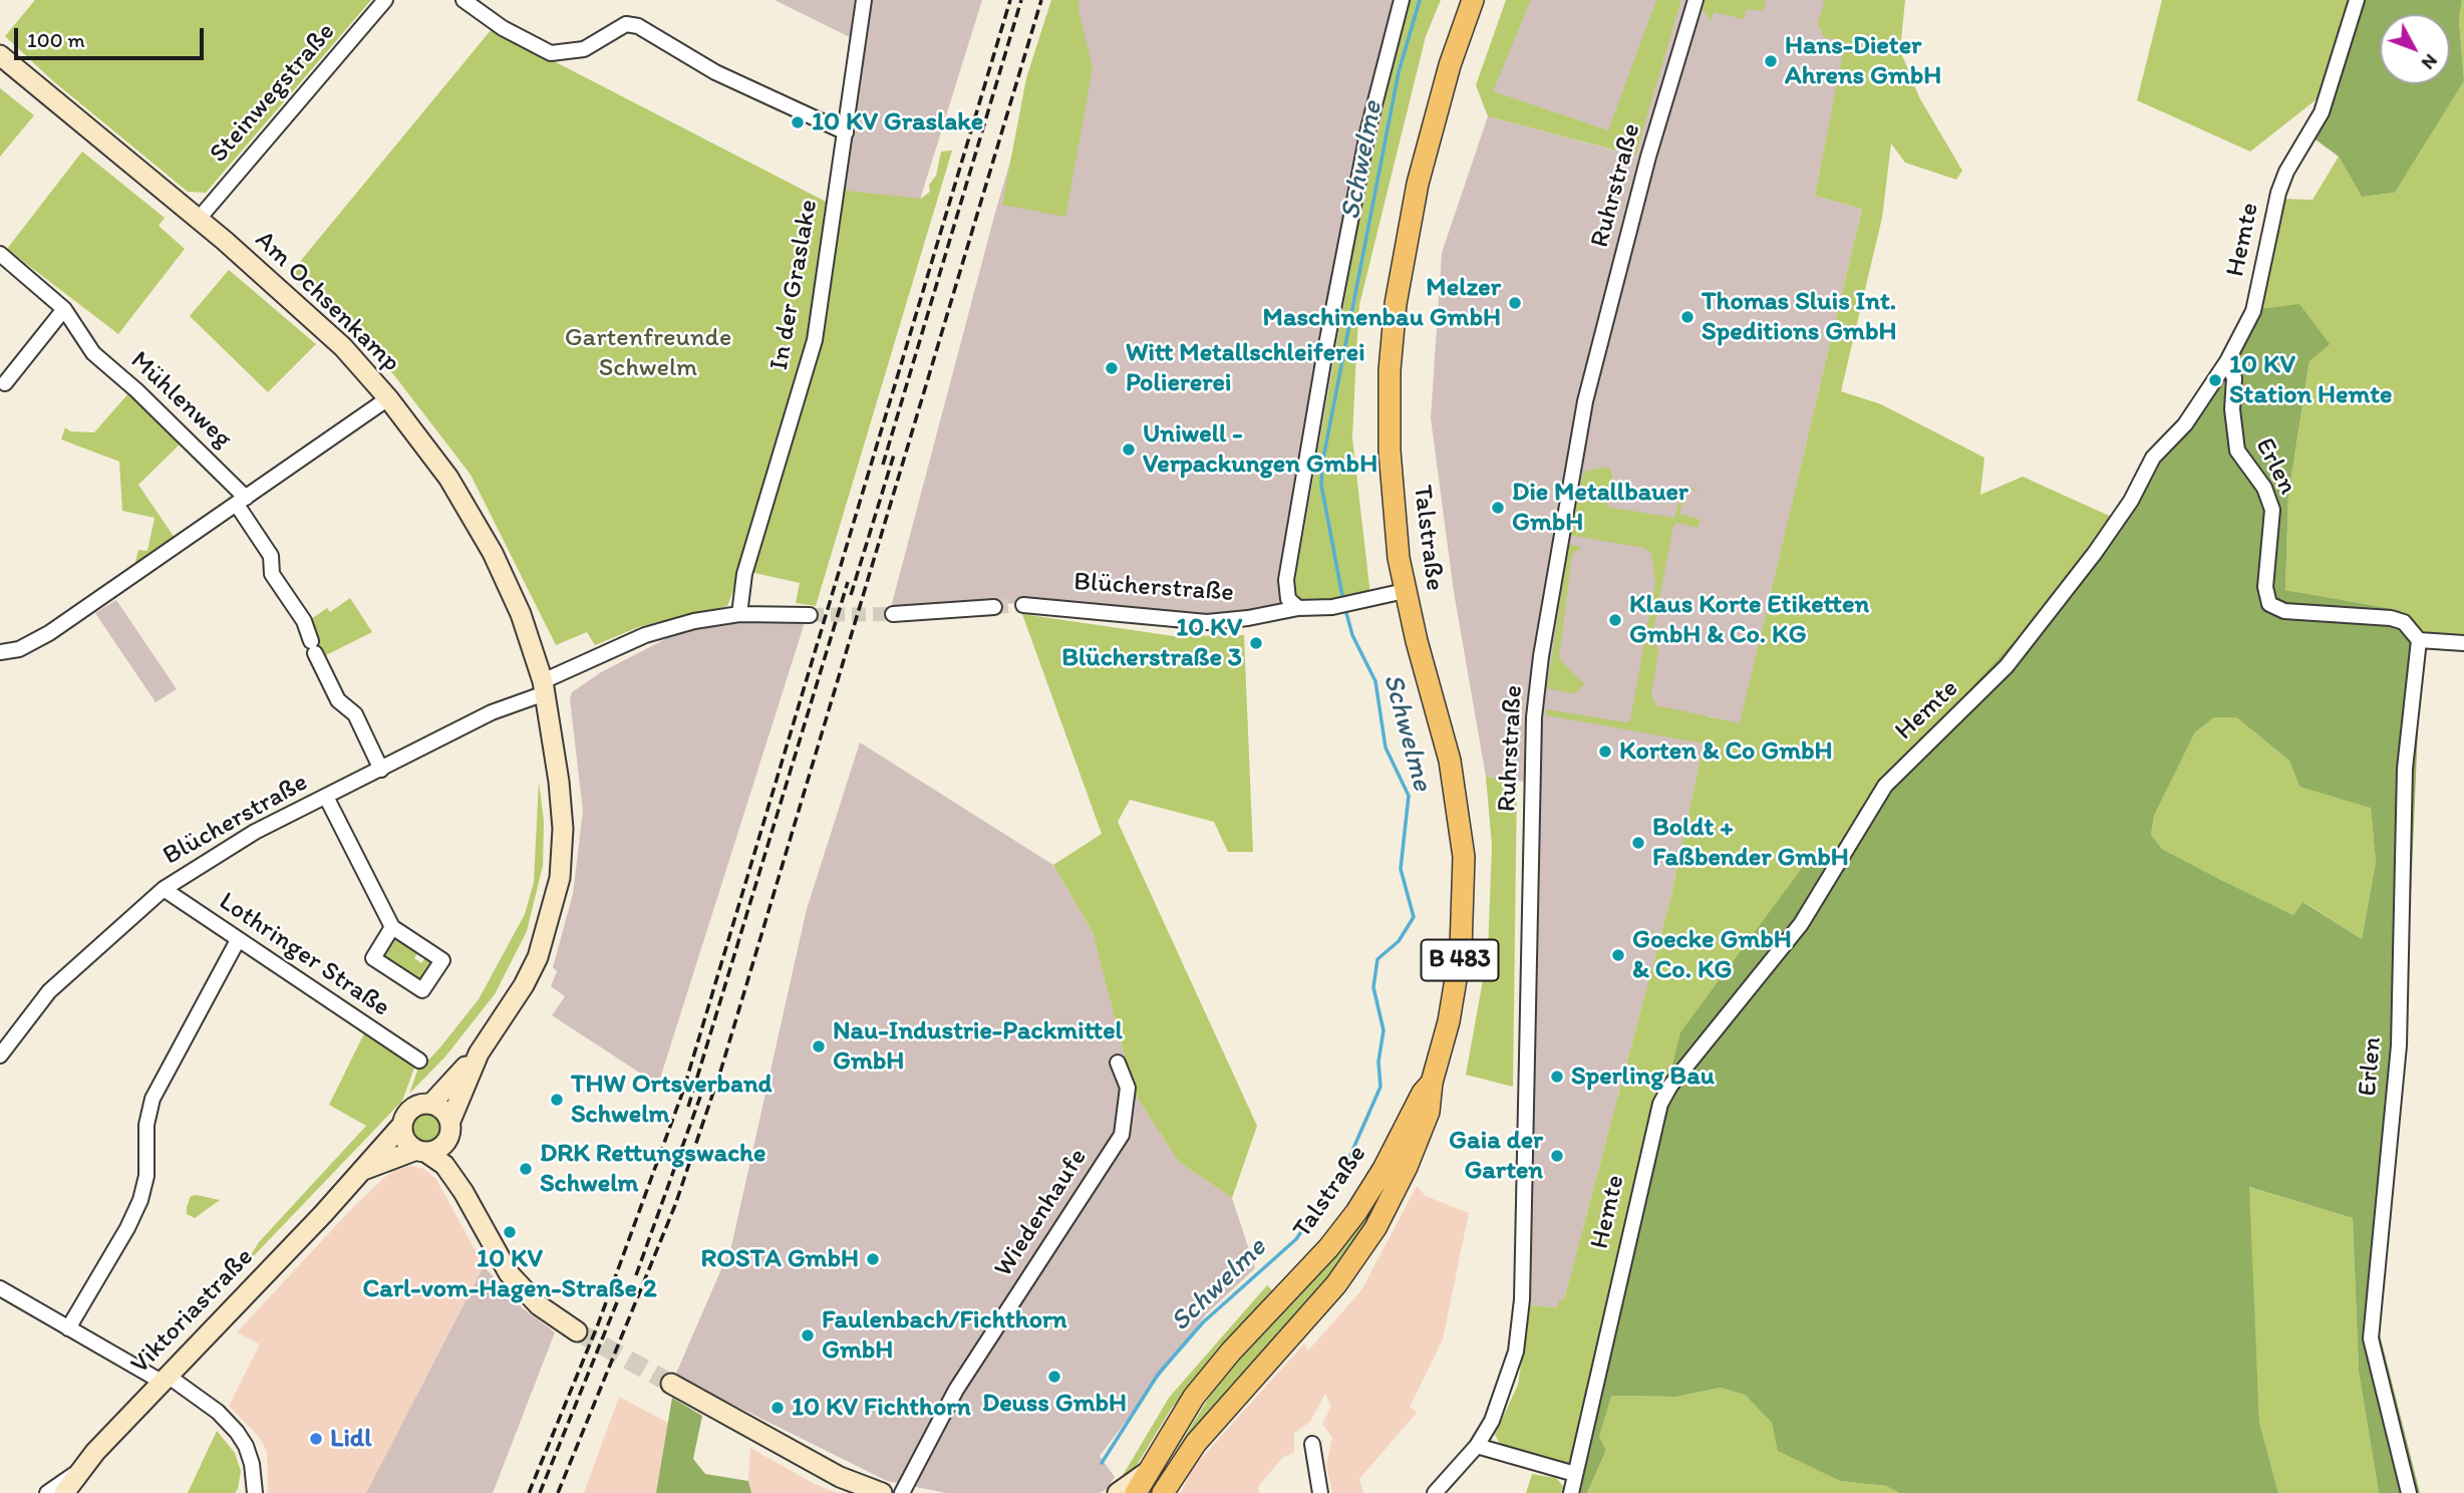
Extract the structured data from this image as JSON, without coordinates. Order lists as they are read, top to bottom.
{
  "streets": {
    "main road": [
      "Am Ochsenkamp",
      "Talstraße",
      "B 483",
      "Viktoriastraße"
    ],
    "street": [
      "Steinwegstraße",
      "Ruhrstraße",
      "Hemte",
      "In der Graslake",
      "Mühlenweg",
      "Erlen",
      "Blücherstraße",
      "Lothringer Straße",
      "Wiedenhaufe"
    ]
  },
  "crossings": [
    ["Steinwegstraße", "Am Ochsenkamp"],
    ["Hemte", "Erlen"],
    ["In der Graslake", "Blücherstraße"],
    ["Am Ochsenkamp", "Blücherstraße"],
    ["Am Ochsenkamp", "Viktoriastraße"],
    ["Mühlenweg", "Blücherstraße"],
    ["Talstraße", "Blücherstraße"],
    ["Blücherstraße", "Lothringer Straße"]
  ],
  "water": ["Schwelme"],
  "parks": ["Gartenfreunde Schwelm"],
  "places": [
    "Hans-Dieter Ahrens GmbH",
    "10 KV Graslake",
    "Melzer Maschinenbau GmbH",
    "Thomas Sluis Int. Speditions GmbH",
    "Witt Metallschleiferei Poliererei",
    "10 KV Station Hemte",
    "Uniwell - Verpackungen GmbH",
    "Die Metallbauer GmbH",
    "Klaus Korte Etiketten GmbH & Co. KG",
    "10 KV Blücherstraße 3",
    "Korten & Co GmbH",
    "Boldt + Faßbender GmbH",
    "Goecke GmbH & Co. KG",
    "Nau-Industrie-Packmittel GmbH",
    "Sperling Bau",
    "THW Ortsverband Schwelm",
    "Gaia der Garten",
    "DRK Rettungswache Schwelm",
    "10 KV Carl-vom-Hagen-Straße 2",
    "ROSTA GmbH",
    "Faulenbach/Fichthorn GmbH",
    "Deuss GmbH",
    "10 KV Fichthorn",
    "Lidl"
  ],
  "scale_bar": "100 m",
  "north": "bottom right"
}
